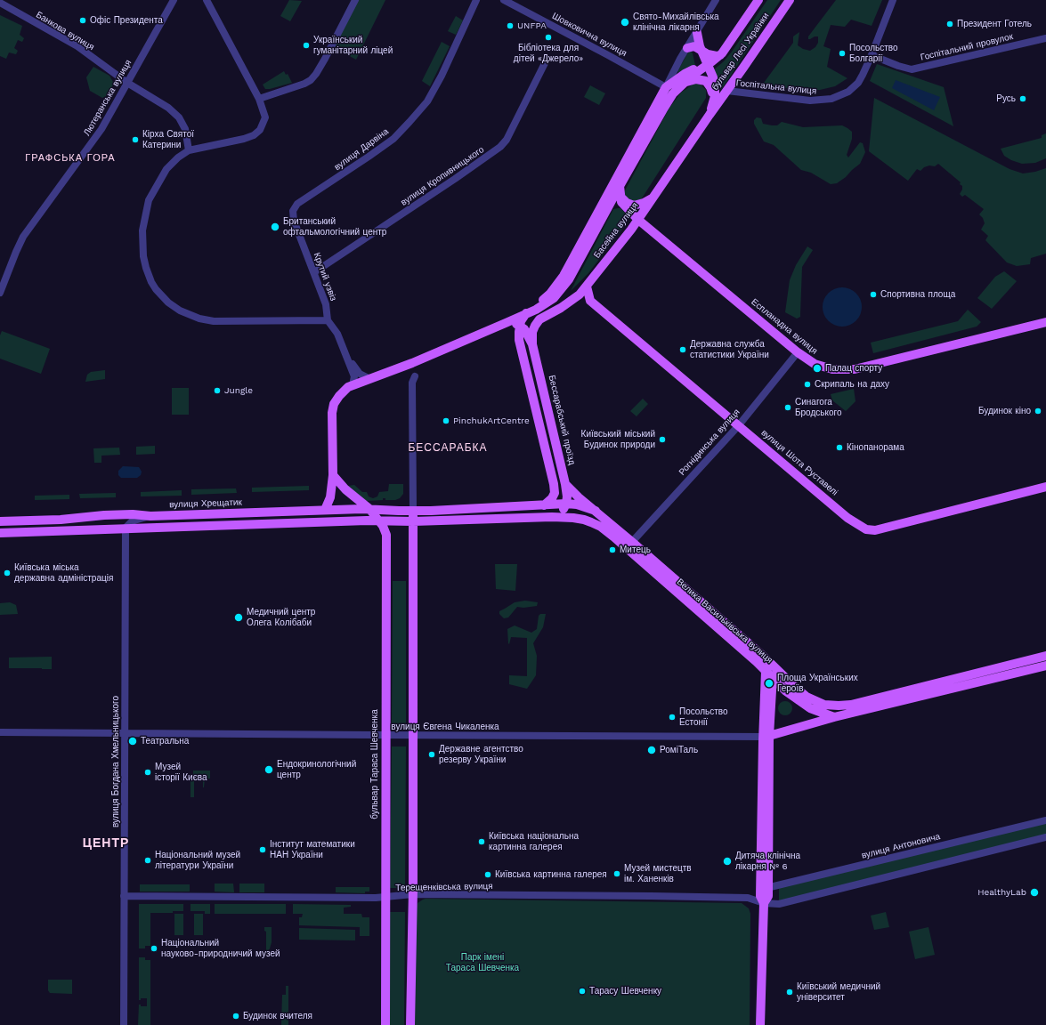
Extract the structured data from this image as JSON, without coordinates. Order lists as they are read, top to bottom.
{
  "streets": {
    "main road": [
      "бульвар Лесі Українки",
      "Басейна вулиця",
      "Еспланадна вулиця",
      "Бессарабський проїзд",
      "вулиця Шота Руставелі",
      "вулиця Хрещатик",
      "Велика Васильківська вулиця",
      "бульвар Тараса Шевченка"
    ],
    "street": [
      "Банкова вулиця",
      "Шовковична вулиця",
      "Госпітальний провулок",
      "Госпітальна вулиця",
      "Лютеранська вулиця",
      "вулиця Дарвіна",
      "вулиця Кропивницького",
      "Крутий узвіз",
      "Рогнідинська вулиця",
      "вулиця Євгена Чикаленка",
      "вулиця Богдана Хмельницького",
      "вулиця Антоновича",
      "Терещенківська вулиця"
    ]
  },
  "crossings": [
    ["Банкова вулиця", "Лютеранська вулиця"],
    ["Шовковична вулиця", "Басейна вулиця"],
    ["Госпітальний провулок", "Госпітальна вулиця"],
    ["бульвар Лесі Українки", "Госпітальна вулиця"],
    ["бульвар Лесі Українки", "Басейна вулиця"],
    ["вулиця Дарвіна", "Крутий узвіз"],
    ["вулиця Кропивницького", "Крутий узвіз"],
    ["Басейна вулиця", "Крутий узвіз"],
    ["Басейна вулиця", "Еспланадна вулиця"],
    ["Басейна вулиця", "Бессарабський проїзд"],
    ["Басейна вулиця", "вулиця Шота Руставелі"],
    ["Басейна вулиця", "вулиця Хрещатик"],
    ["Басейна вулиця", "бульвар Тараса Шевченка"],
    ["Еспланадна вулиця", "Рогнідинська вулиця"],
    ["Бессарабський проїзд", "Велика Васильківська вулиця"],
    ["Рогнідинська вулиця", "вулиця Шота Руставелі"],
    ["Рогнідинська вулиця", "Велика Васильківська вулиця"],
    ["вулиця Хрещатик", "Велика Васильківська вулиця"],
    ["вулиця Хрещатик", "бульвар Тараса Шевченка"],
    ["вулиця Євгена Чикаленка", "вулиця Богдана Хмельницького"],
    ["вулиця Євгена Чикаленка", "бульвар Тараса Шевченка"],
    ["вулиця Богдана Хмельницького", "Терещенківська вулиця"],
    ["бульвар Тараса Шевченка", "Терещенківська вулиця"]
  ],
  "districts": ["ГРАФСЬКА ГОРА", "БЕССАРАБКА", "ЦЕНТР"],
  "parks": ["Парк імені Тараса Шевченка"],
  "places": [
    "Офіс Президента",
    "Свято-Михайлівська клінічна лікарня",
    "Президент Готель",
    "UNFPA",
    "Бібліотека для дітей «Джерело»",
    "Український гуманітарний ліцей",
    "Посольство Болгарії",
    "Русь",
    "Кірха Святої Катерини",
    "Британський офтальмологічний центр",
    "Спортивна площа",
    "Державна служба статистики України",
    "Палац спорту",
    "Скрипаль на даху",
    "Jungle",
    "Синагога Бродського",
    "Будинок кіно",
    "PinchukArtCentre",
    "Київський міський Будинок природи",
    "Кінопанорама",
    "Митець",
    "Київська міська державна адміністрація",
    "Медичний центр Олега Колібаби",
    "Площа Українських Героїв",
    "Посольство Естонії",
    "Театральна",
    "РоміТаль",
    "Державне агентство резерву України",
    "Ендокринологічний центр",
    "Музей історії Києва",
    "Київська національна картинна галерея",
    "Інститут математики НАН України",
    "Національний музей літератури України",
    "Дитяча клінічна лікарня № 6",
    "Музей мистецтв ім. Ханенків",
    "Київська картинна галерея",
    "HealthyLab",
    "Національний науково-природничий музей",
    "Тарасу Шевченку",
    "Київський медичний університет",
    "Будинок вчителя"
  ]
}
